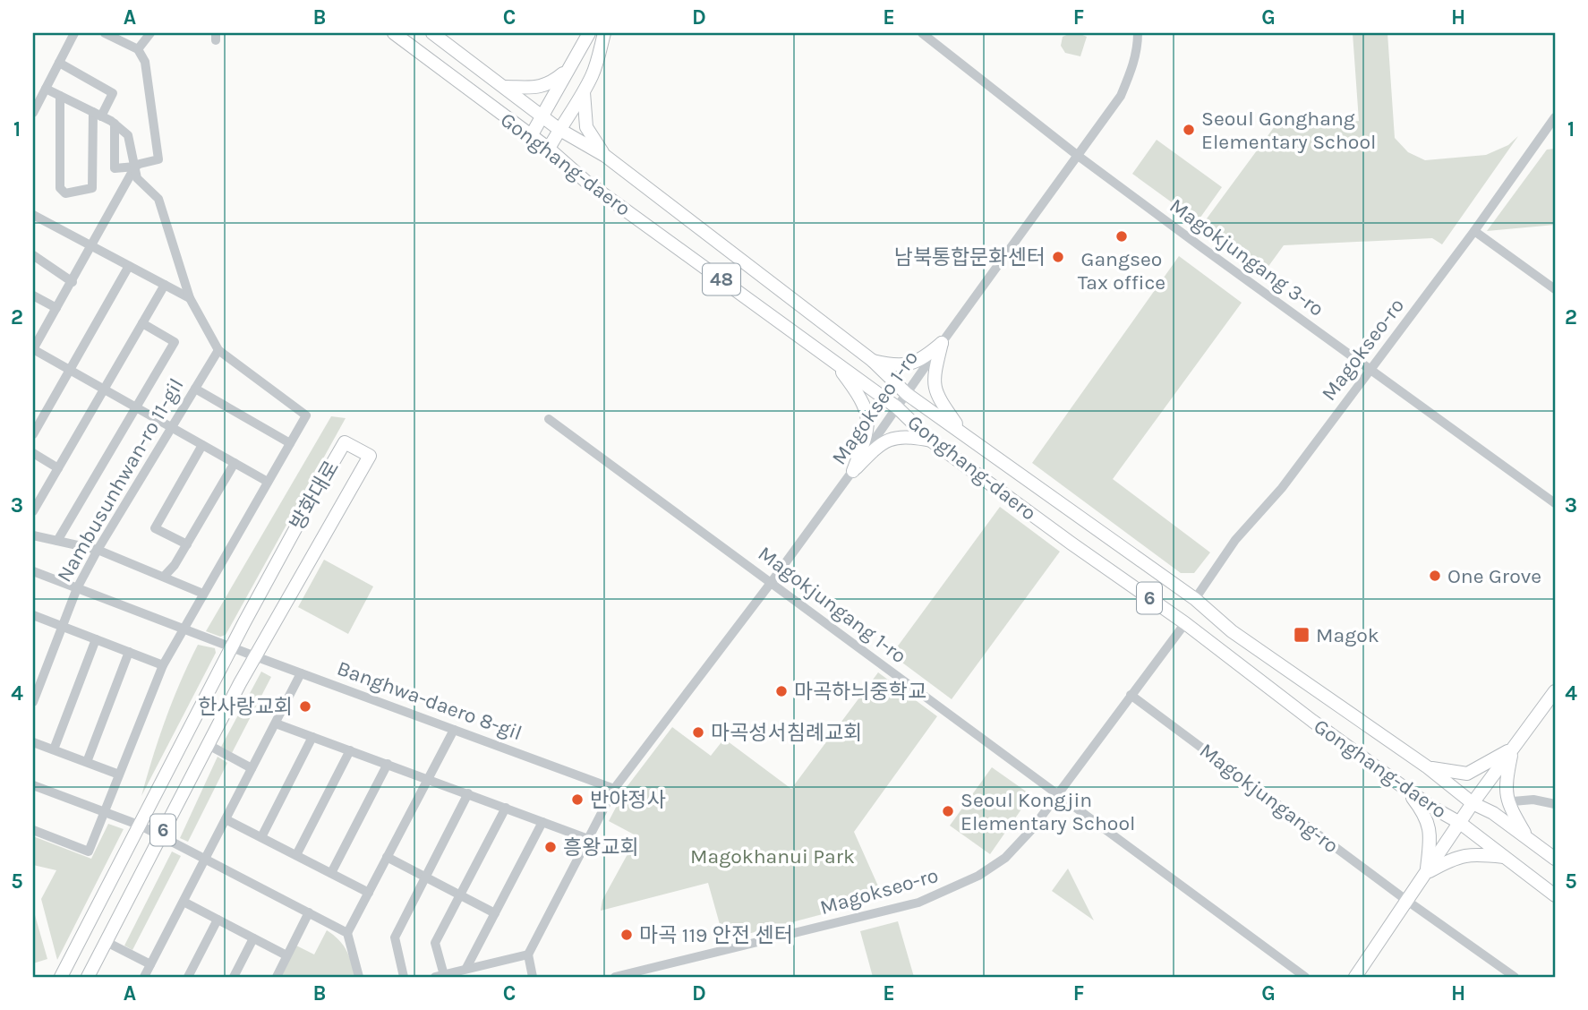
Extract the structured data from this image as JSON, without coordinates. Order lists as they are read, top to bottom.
{
  "streets": {
    "main road": [
      "Gonghang-daero",
      "48",
      "방화대로",
      "6"
    ],
    "street": [
      "Magokjungang 3-ro",
      "Magokseo-ro",
      "Magokseo 1-ro",
      "Nambusunhwan-ro 11-gil",
      "Magokjungang 1-ro",
      "Banghwa-daero 8-gil",
      "Magokjungang-ro"
    ]
  },
  "crossings": [
    ["Gonghang-daero", "Magokseo-ro"],
    ["Gonghang-daero", "Magokseo 1-ro"],
    ["Magokjungang 3-ro", "Magokseo-ro"],
    ["Magokjungang 3-ro", "Magokseo 1-ro"],
    ["Magokseo-ro", "Magokjungang 1-ro"],
    ["Magokseo-ro", "Magokjungang-ro"],
    ["Magokseo 1-ro", "Magokjungang 1-ro"],
    ["Magokseo 1-ro", "Banghwa-daero 8-gil"],
    ["Nambusunhwan-ro 11-gil", "Banghwa-daero 8-gil"],
    ["방화대로", "6"],
    ["방화대로", "Banghwa-daero 8-gil"]
  ],
  "parks": ["Magokhanui Park"],
  "places": {
    "other": [
      "Seoul Gonghang Elementary School",
      "Gangseo Tax office",
      "남북통합문화센터",
      "One Grove",
      "마곡하늬중학교",
      "한사랑교회",
      "마곡성서침례교회",
      "반야정사",
      "Seoul Kongjin Elementary School",
      "흥왕교회",
      "마곡 119 안전 센터"
    ],
    "transit": ["Magok"]
  },
  "grid": {
    "columns": [
      "A",
      "B",
      "C",
      "D",
      "E",
      "F",
      "G",
      "H"
    ],
    "rows": [
      "1",
      "2",
      "3",
      "4",
      "5"
    ]
  }
}
